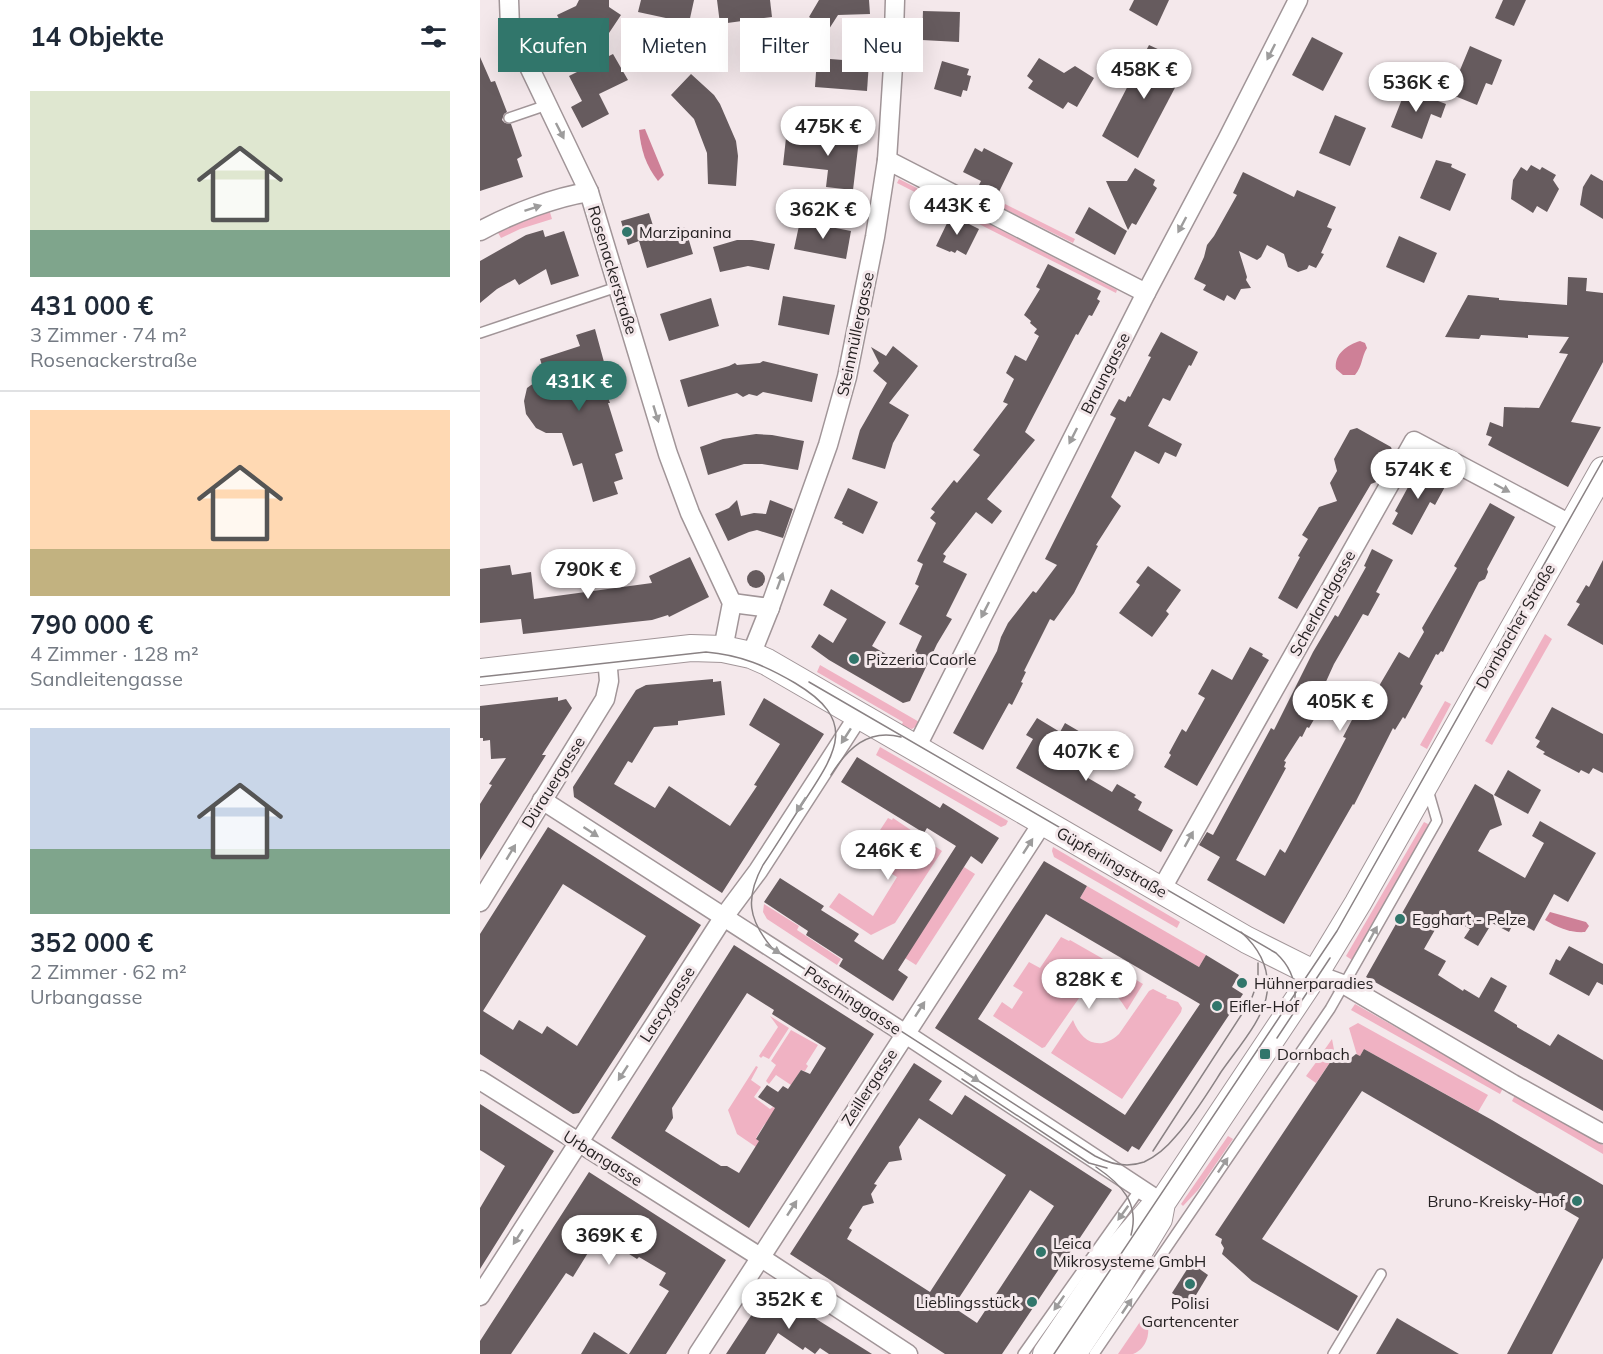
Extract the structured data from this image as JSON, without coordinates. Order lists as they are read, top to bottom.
{
  "streets": {
    "main road": ["Dornbacher Straße", "Güpferlingstraße"],
    "street": [
      "Rosenackerstraße",
      "Steinmüllergasse",
      "Braungasse",
      "Scherlandgasse",
      "Dürauergasse",
      "Paschinggasse",
      "Lascygasse",
      "Zeillergasse",
      "Urbangasse"
    ]
  },
  "crossings": [
    ["Steinmüllergasse", "Güpferlingstraße"],
    ["Braungasse", "Güpferlingstraße"],
    ["Scherlandgasse", "Dornbacher Straße"],
    ["Scherlandgasse", "Güpferlingstraße"],
    ["Dornbacher Straße", "Güpferlingstraße"],
    ["Dornbacher Straße", "Paschinggasse"],
    ["Dürauergasse", "Güpferlingstraße"],
    ["Dürauergasse", "Paschinggasse"],
    ["Güpferlingstraße", "Lascygasse"],
    ["Güpferlingstraße", "Zeillergasse"],
    ["Paschinggasse", "Lascygasse"],
    ["Paschinggasse", "Zeillergasse"],
    ["Lascygasse", "Urbangasse"],
    ["Zeillergasse", "Urbangasse"]
  ],
  "one_way": [
    "Rosenackerstraße",
    "Steinmüllergasse",
    "Braungasse",
    "Dürauergasse",
    "Paschinggasse",
    "Lascygasse",
    "Zeillergasse"
  ],
  "places": {
    "other": [
      "Marzipanina",
      "Pizzeria Caorle",
      "Egghart - Pelze",
      "Hühnerparadies",
      "Eifler-Hof",
      "Bruno-Kreisky-Hof",
      "Leica Mikrosysteme GmbH",
      "Polisi Gartencenter",
      "Lieblingsstück"
    ],
    "transit": ["Dornbach"]
  },
  "page": {
    "heading": "14 Objekte",
    "chip": [
      "Kaufen",
      "Mieten",
      "Filter",
      "Neu"
    ],
    "price": [
      "458K €",
      "536K €",
      "475K €",
      "443K €",
      "362K €",
      "431K €",
      "574K €",
      "790K €",
      "405K €",
      "407K €",
      "246K €",
      "828K €",
      "369K €",
      "352K €"
    ],
    "list": [
      {
        "name": "431 000 €",
        "note": "3 Zimmer · 74 m² · Rosenackerstraße"
      },
      {
        "name": "790 000 €",
        "note": "4 Zimmer · 128 m² · Sandleitengasse"
      },
      {
        "name": "352 000 €",
        "note": "2 Zimmer · 62 m² · Urbangasse"
      }
    ]
  }
}
